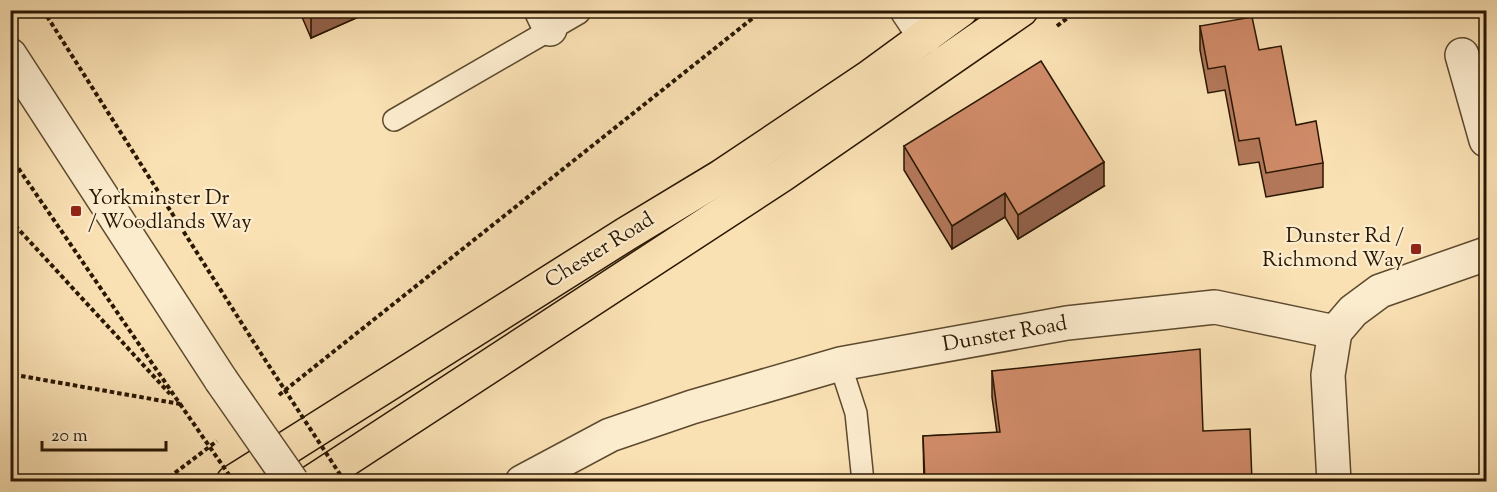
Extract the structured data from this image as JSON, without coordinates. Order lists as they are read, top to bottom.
{
  "streets": {
    "highway": ["Chester Road"],
    "street": ["Dunster Road"]
  },
  "places": {
    "transit": ["Yorkminster Dr / Woodlands Way", "Dunster Rd / Richmond Way"]
  },
  "scale_bar": "20 m"
}
